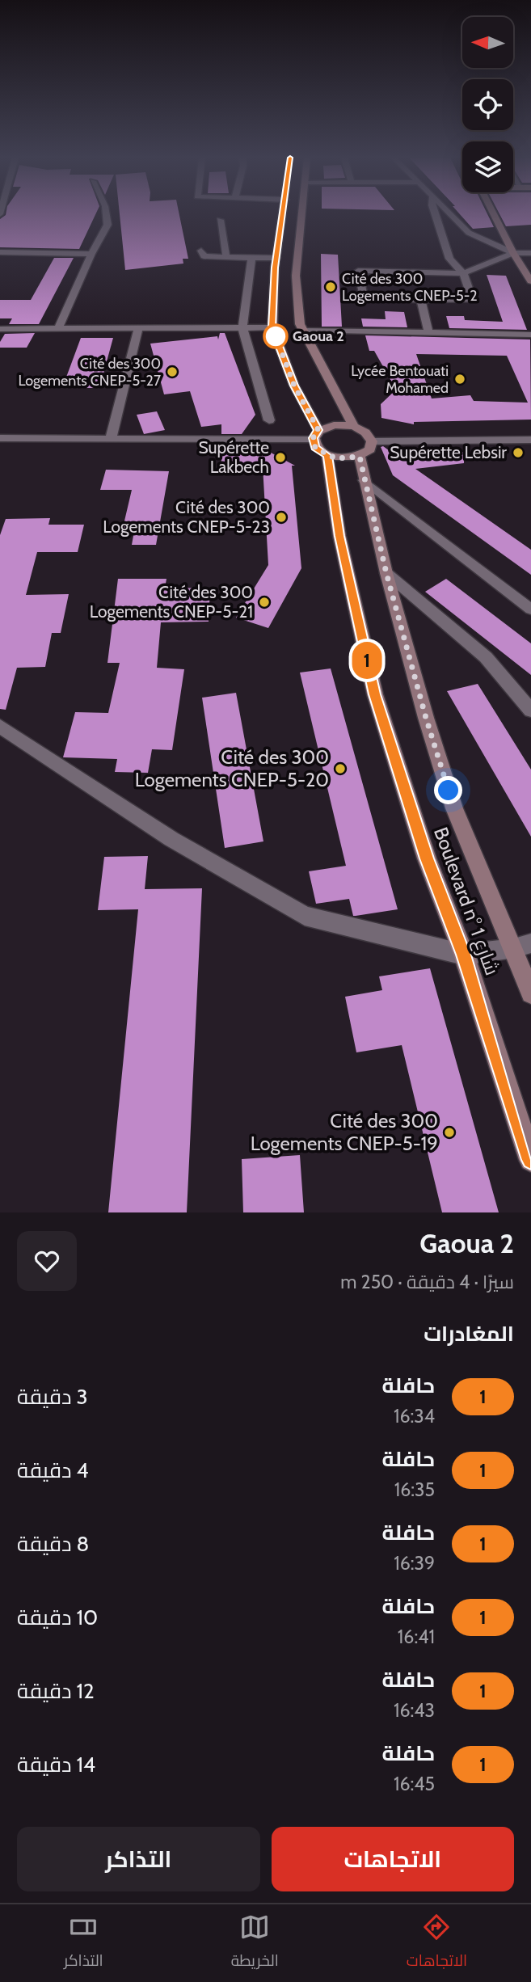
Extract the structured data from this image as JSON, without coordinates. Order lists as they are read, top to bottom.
{
  "streets": {
    "main road": ["Boulevard n° شارع 1"]
  },
  "places": [
    "Cité des 300 Logements CNEP-5-2",
    "Gaoua 2",
    "Cité des 300 Logements CNEP-5-27",
    "Lycée Bentouati Mohamed",
    "Supérette Lebsir",
    "Supérette Lakbech",
    "Cité des 300 Logements CNEP-5-23",
    "Cité des 300 Logements CNEP-5-21",
    "Cité des 300 Logements CNEP-5-20",
    "Cité des 300 Logements CNEP-5-19"
  ],
  "lines": ["bus line 1"],
  "north": "left",
  "page": {
    "on_map": "1",
    "heading": [
      ["Gaoua 2", "سيرًا · 4 دقيقة · 250 m"],
      "المغادرات"
    ],
    "list": [
      {
        "mark": "1",
        "name": "حافلة",
        "note": "16:34",
        "value": "3 دقيقة"
      },
      {
        "mark": "1",
        "name": "حافلة",
        "note": "16:35",
        "value": "4 دقيقة"
      },
      {
        "mark": "1",
        "name": "حافلة",
        "note": "16:39",
        "value": "8 دقيقة"
      },
      {
        "mark": "1",
        "name": "حافلة",
        "note": "16:41",
        "value": "10 دقيقة"
      },
      {
        "mark": "1",
        "name": "حافلة",
        "note": "16:43",
        "value": "12 دقيقة"
      },
      {
        "mark": "1",
        "name": "حافلة",
        "note": "16:45",
        "value": "14 دقيقة"
      }
    ],
    "buttons": ["الاتجاهات", "التذاكر"],
    "tabs": ["الاتجاهات", "الخريطة", "التذاكر"]
  }
}
